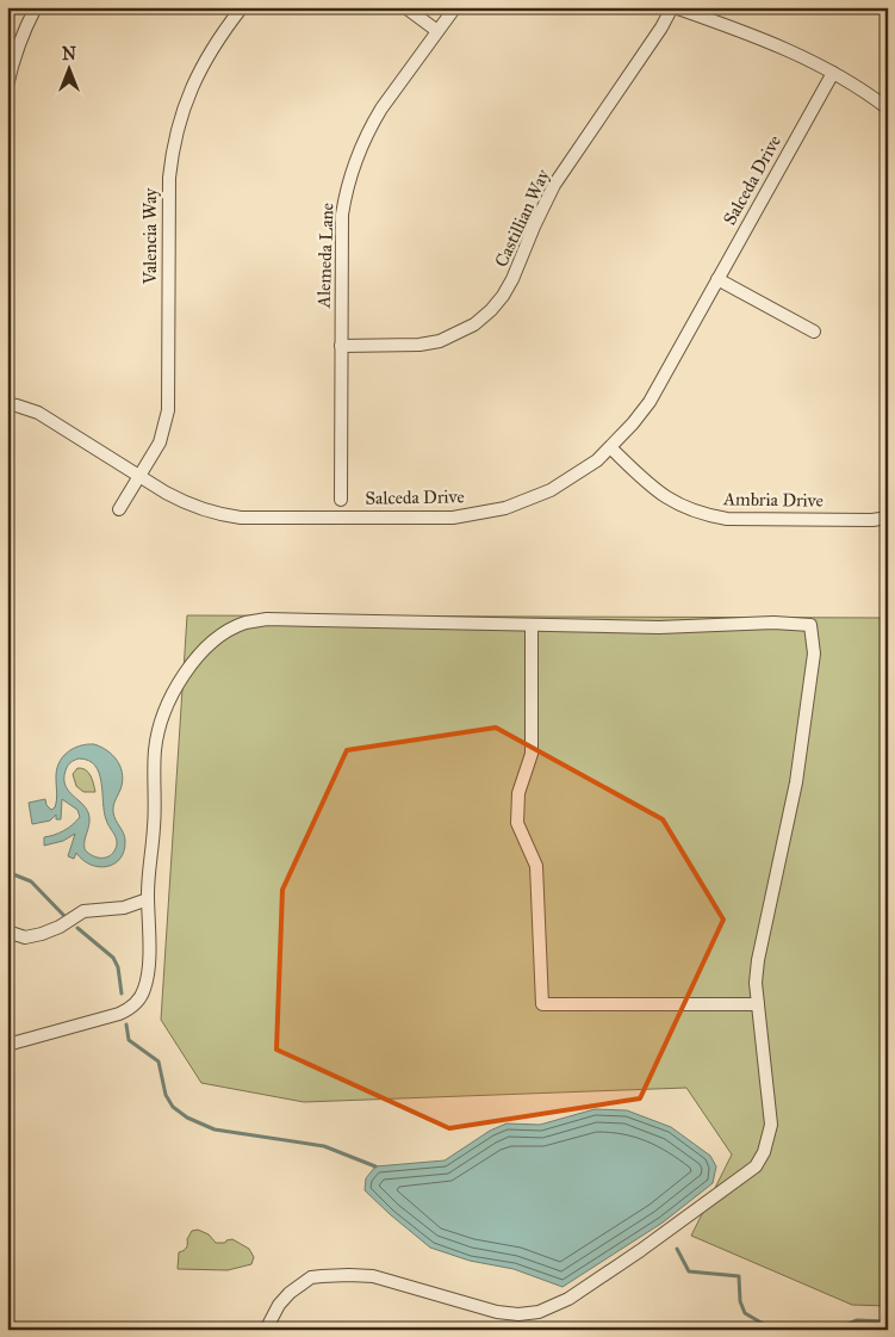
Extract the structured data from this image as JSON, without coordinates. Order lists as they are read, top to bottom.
{
  "streets": {
    "street": [
      "Salceda Drive",
      "Castillian Way",
      "Valencia Way",
      "Alemeda Lane",
      "Ambria Drive"
    ]
  },
  "crossings": [
    ["Salceda Drive", "Valencia Way"],
    ["Salceda Drive", "Ambria Drive"],
    ["Castillian Way", "Alemeda Lane"]
  ],
  "north": "top"
}
